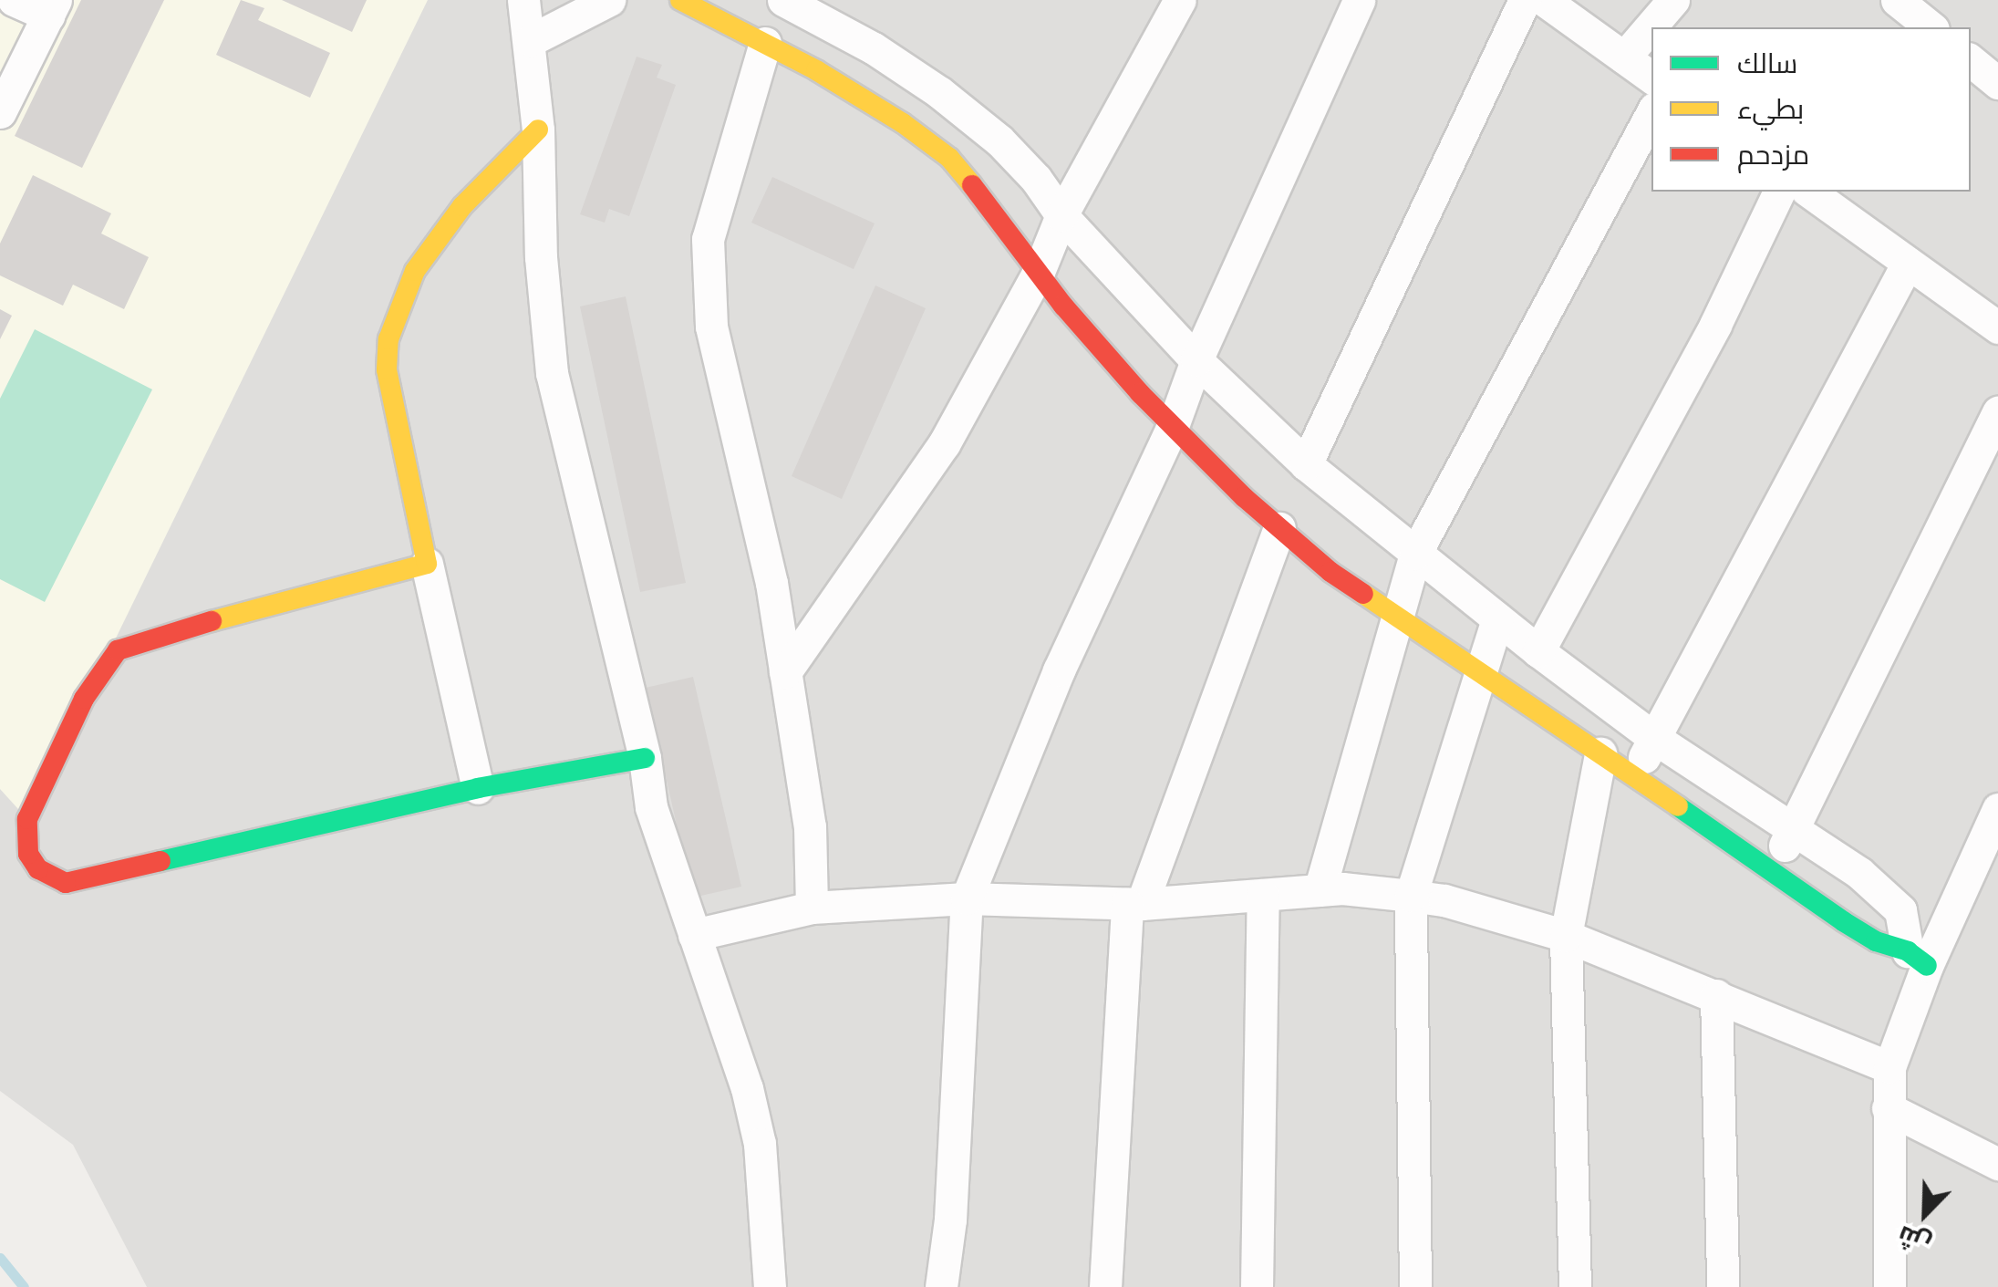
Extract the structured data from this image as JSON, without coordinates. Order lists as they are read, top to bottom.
{
  "legend": ["سالك", "بطيء", "مزدحم"],
  "north": "bottom left"
}
